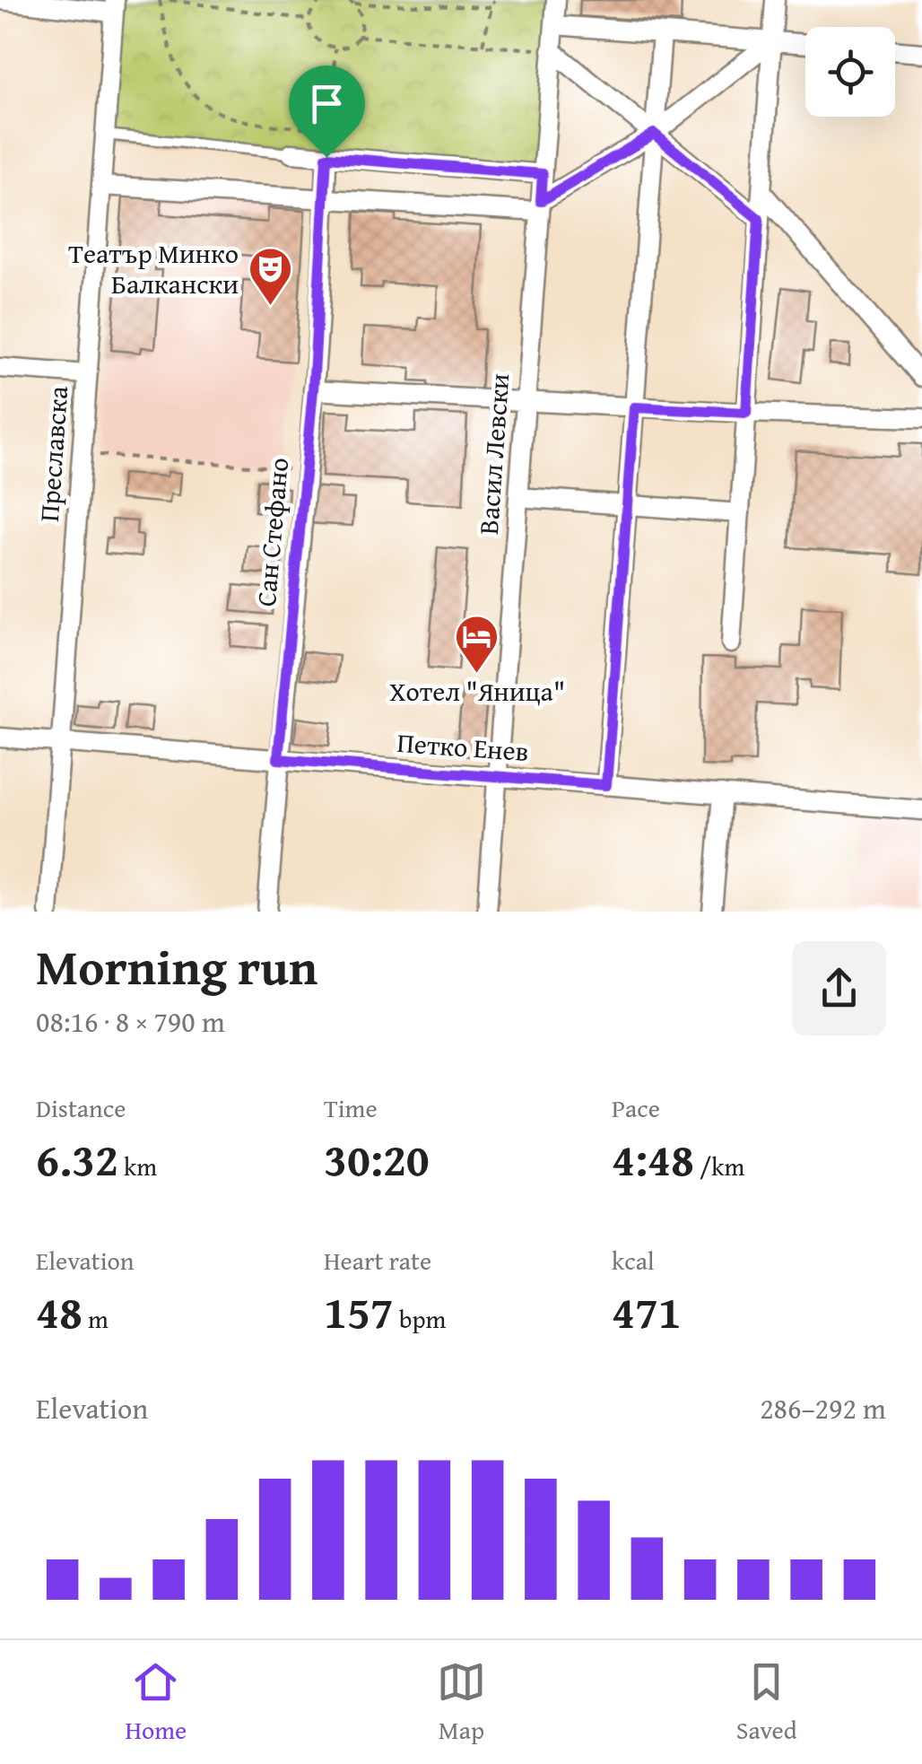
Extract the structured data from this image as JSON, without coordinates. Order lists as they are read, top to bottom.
{
  "streets": {
    "street": [
      "Преславска",
      "Васил Левски",
      "Сан Стефано",
      "Петко Енев"
    ]
  },
  "crossings": [
    ["Преславска", "Петко Енев"],
    ["Васил Левски", "Петко Енев"],
    ["Сан Стефано", "Петко Енев"]
  ],
  "places": {
    "theatre": ["Театър Минко Балкански"],
    "hotel": ["Хотел \"Яница\""]
  },
  "page": {
    "heading": ["Morning run", "08:16 · 8 × 790 m"],
    "stats": [
      ["Distance", "6.32 km"],
      ["Time", "30:20"],
      ["Pace", "4:48 /km"],
      ["Elevation", "48 m"],
      ["Heart rate", "157 bpm"],
      ["kcal", "471"]
    ],
    "chart": ["Elevation", "286–292 m"],
    "tabs": ["Home", "Map", "Saved"]
  }
}
